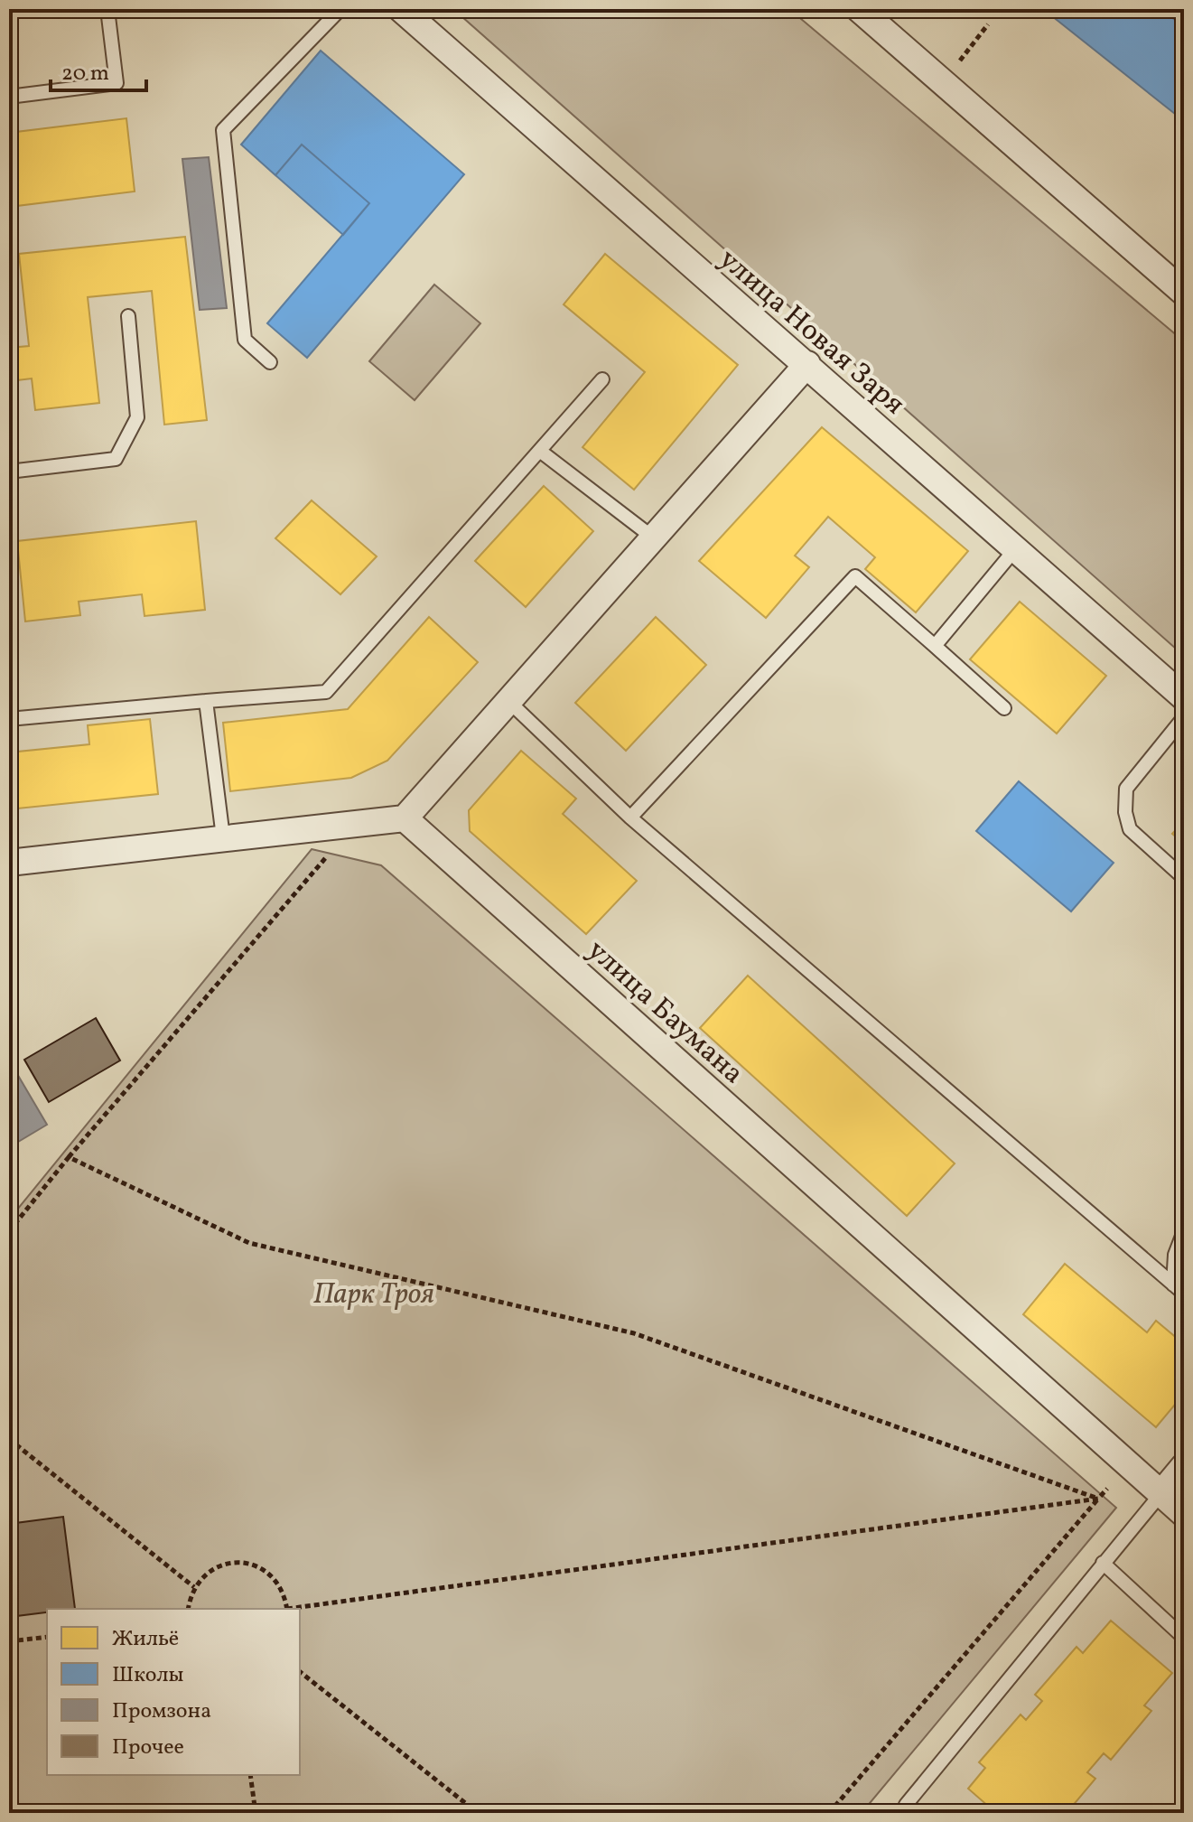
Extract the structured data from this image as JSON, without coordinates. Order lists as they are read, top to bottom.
{
  "streets": {
    "street": ["улица Новая Заря", "улица Баумана"]
  },
  "parks": ["Парк Троя"],
  "legend": [
    "Жильё",
    "Школы",
    "Промзона",
    "Прочее"
  ],
  "scale_bar": "20 m"
}
